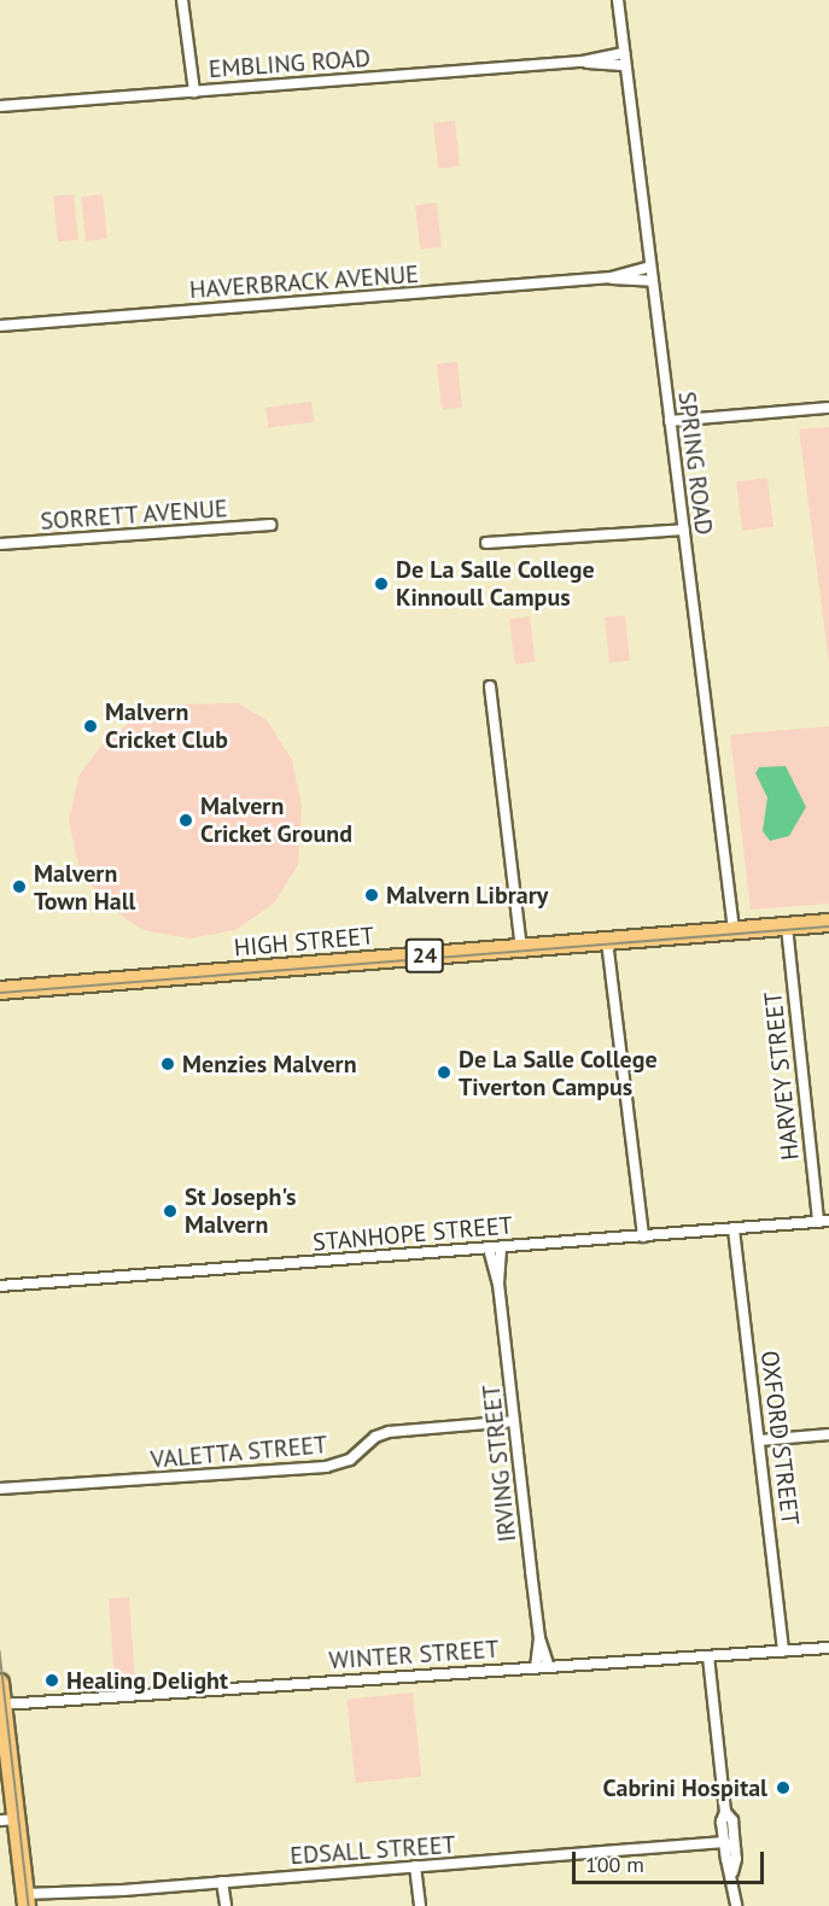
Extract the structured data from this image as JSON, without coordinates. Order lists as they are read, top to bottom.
{
  "streets": {
    "main road": ["HIGH STREET", "24"],
    "street": [
      "EMBLING ROAD",
      "HAVERBRACK AVENUE",
      "SPRING ROAD",
      "SORRETT AVENUE",
      "HARVEY STREET",
      "STANHOPE STREET",
      "OXFORD STREET",
      "VALETTA STREET",
      "IRVING STREET",
      "WINTER STREET",
      "EDSALL STREET"
    ]
  },
  "crossings": [
    ["EMBLING ROAD", "SPRING ROAD"],
    ["HAVERBRACK AVENUE", "SPRING ROAD"],
    ["SPRING ROAD", "HIGH STREET"],
    ["HIGH STREET", "HARVEY STREET"],
    ["HARVEY STREET", "STANHOPE STREET"],
    ["STANHOPE STREET", "OXFORD STREET"],
    ["STANHOPE STREET", "IRVING STREET"],
    ["OXFORD STREET", "WINTER STREET"],
    ["VALETTA STREET", "IRVING STREET"],
    ["IRVING STREET", "WINTER STREET"]
  ],
  "places": [
    "De La Salle College Kinnoull Campus",
    "Malvern Cricket Club",
    "Malvern Cricket Ground",
    "Malvern Town Hall",
    "Malvern Library",
    "Menzies Malvern",
    "De La Salle College Tiverton Campus",
    "St Joseph's Malvern",
    "Healing Delight",
    "Cabrini Hospital"
  ],
  "scale_bar": "100 m"
}
